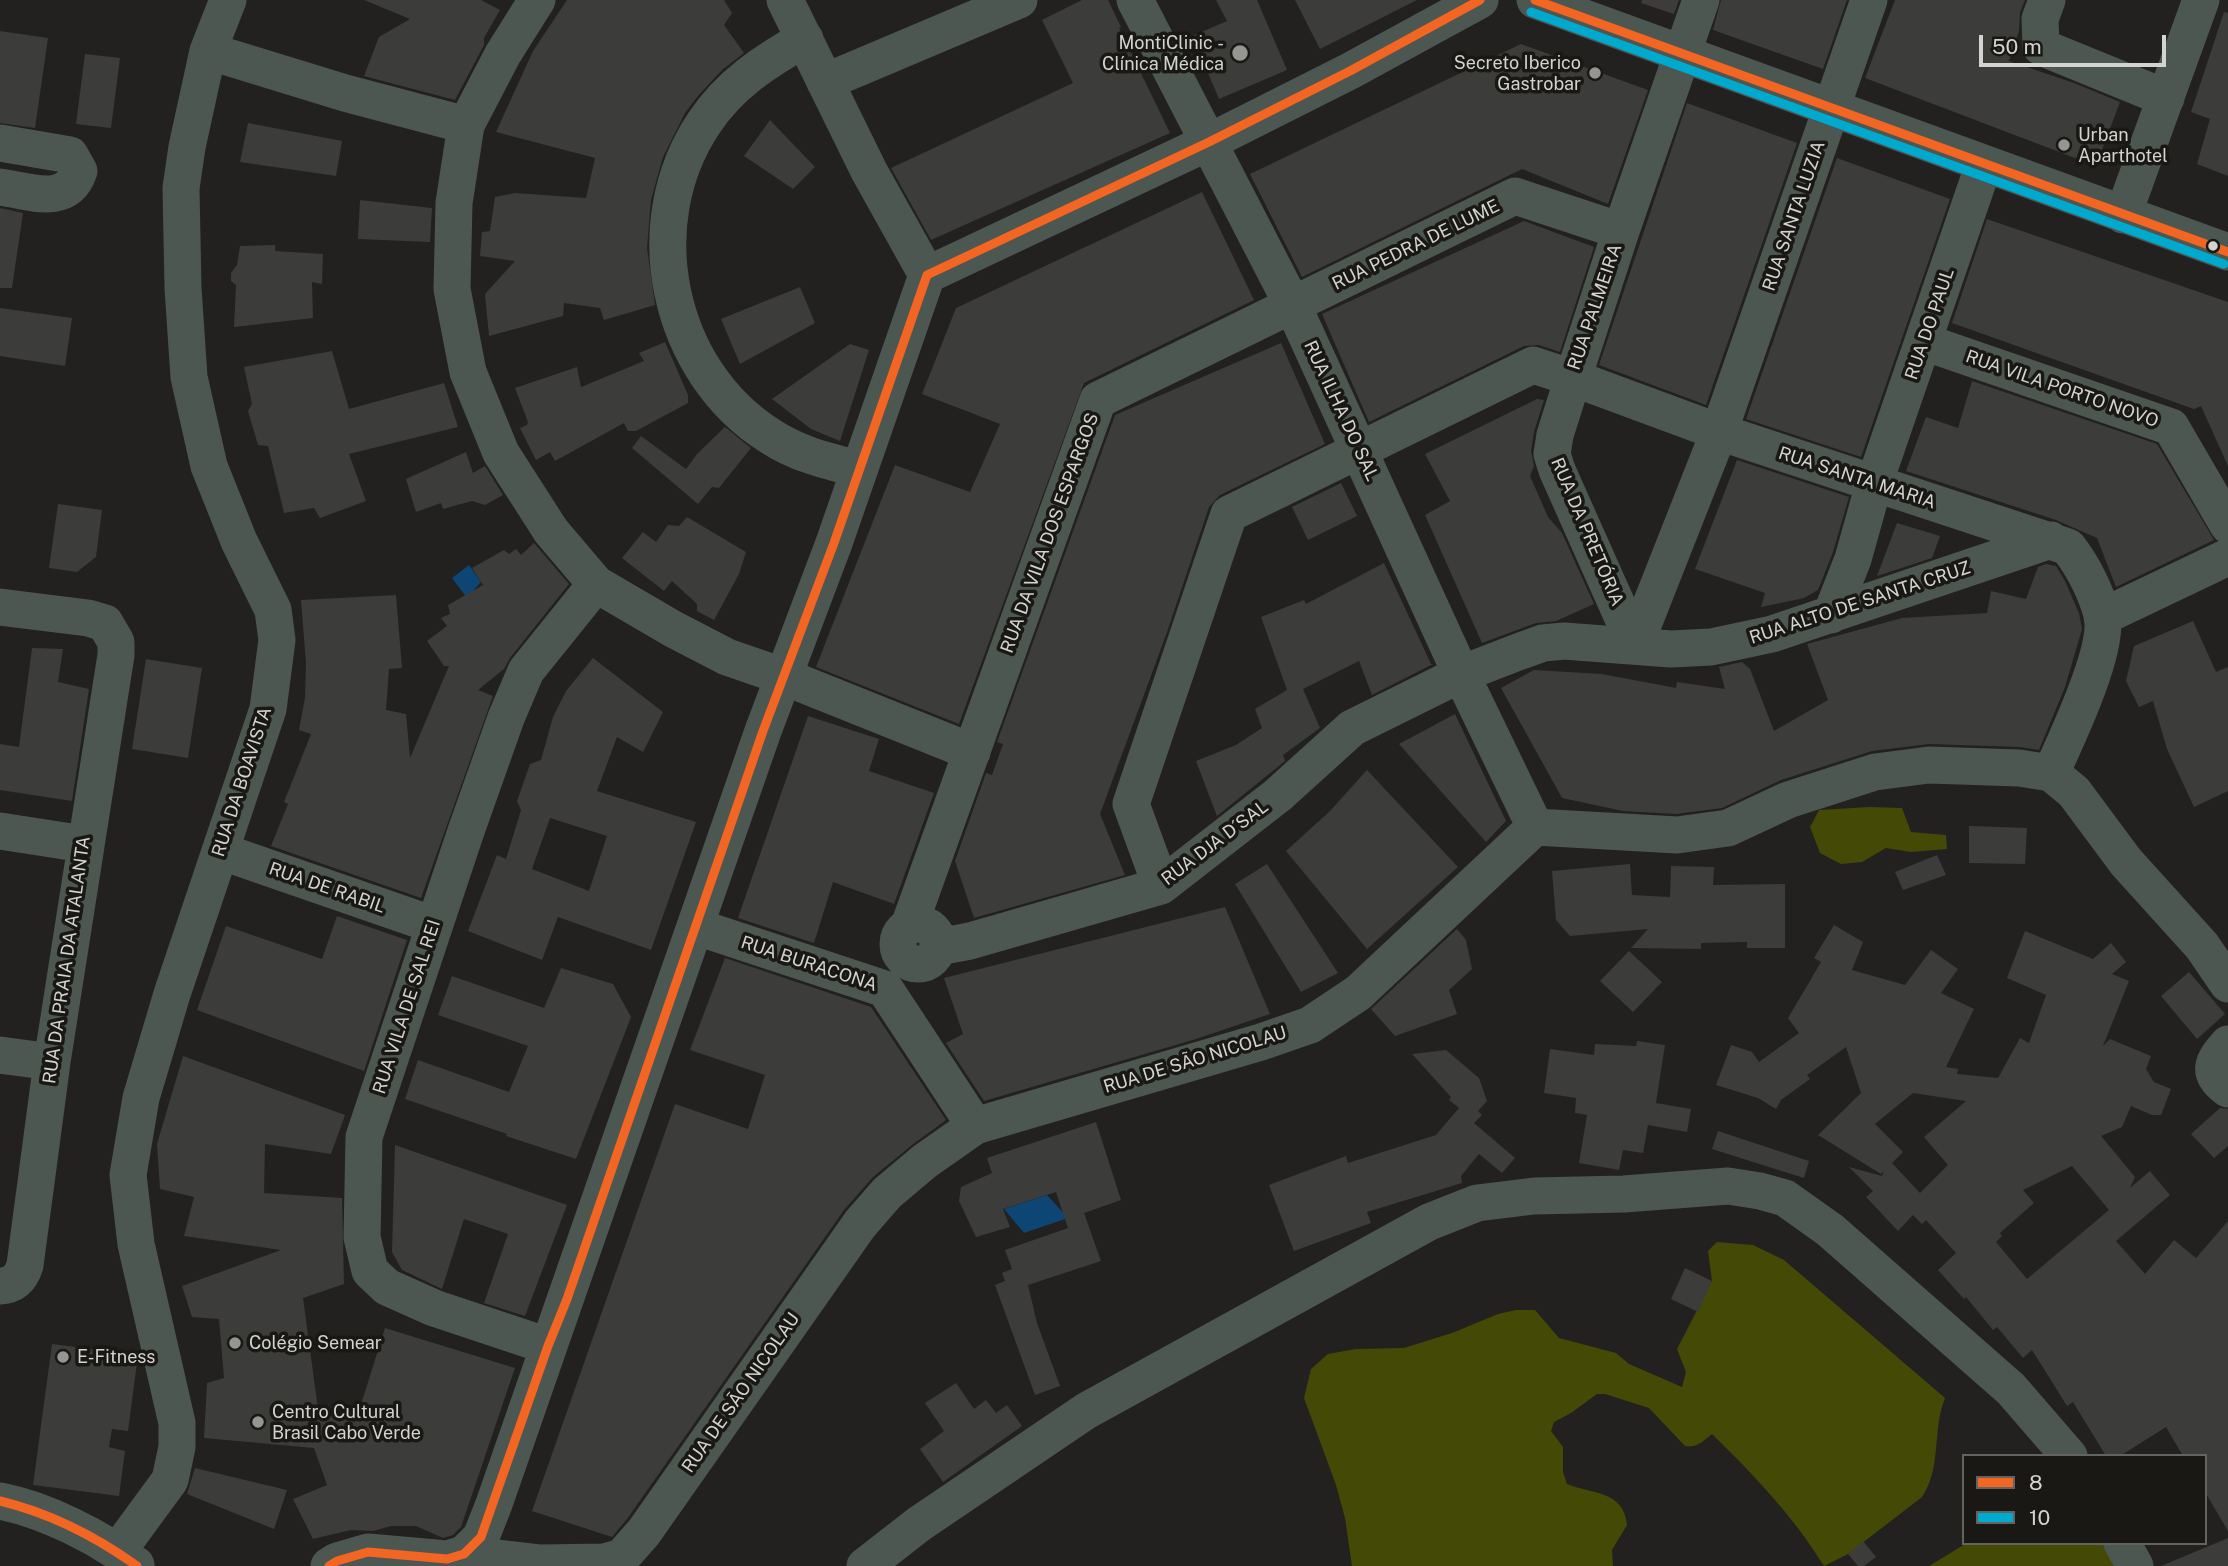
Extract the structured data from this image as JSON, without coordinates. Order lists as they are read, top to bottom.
{
  "streets": {
    "street": [
      "RUA SANTA LUZIA",
      "RUA PEDRA DE LUME",
      "RUA PALMEIRA",
      "RUA DO PAUL",
      "RUA VILA PORTO NOVO",
      "RUA ILHA DO SAL",
      "RUA SANTA MARIA",
      "RUA DA PRETÓRIA",
      "RUA DA VILA DOS ESPARGOS",
      "RUA ALTO DE SANTA CRUZ",
      "RUA DA BOAVISTA",
      "RUA DJA D´SAL",
      "RUA DE RABIL",
      "RUA DA PRAIA DA ATALANTA",
      "RUA BURACONA",
      "RUA VILA DE SAL REI",
      "RUA DE SÃO NICOLAU"
    ]
  },
  "crossings": [
    ["RUA SANTA LUZIA", "RUA SANTA MARIA"],
    ["RUA SANTA LUZIA", "RUA DA PRETÓRIA"],
    ["RUA SANTA LUZIA", "RUA ALTO DE SANTA CRUZ"],
    ["RUA PEDRA DE LUME", "RUA PALMEIRA"],
    ["RUA PEDRA DE LUME", "RUA ILHA DO SAL"],
    ["RUA PEDRA DE LUME", "RUA DA VILA DOS ESPARGOS"],
    ["RUA PALMEIRA", "RUA ILHA DO SAL"],
    ["RUA PALMEIRA", "RUA SANTA MARIA"],
    ["RUA PALMEIRA", "RUA DA PRETÓRIA"],
    ["RUA PALMEIRA", "RUA DJA D´SAL"],
    ["RUA DO PAUL", "RUA VILA PORTO NOVO"],
    ["RUA DO PAUL", "RUA SANTA MARIA"],
    ["RUA DO PAUL", "RUA ALTO DE SANTA CRUZ"],
    ["RUA ILHA DO SAL", "RUA DA VILA DOS ESPARGOS"],
    ["RUA ILHA DO SAL", "RUA ALTO DE SANTA CRUZ"],
    ["RUA ILHA DO SAL", "RUA DJA D´SAL"],
    ["RUA ILHA DO SAL", "RUA DE SÃO NICOLAU"],
    ["RUA SANTA MARIA", "RUA DA PRETÓRIA"],
    ["RUA SANTA MARIA", "RUA ALTO DE SANTA CRUZ"],
    ["RUA DA PRETÓRIA", "RUA ALTO DE SANTA CRUZ"],
    ["RUA DA VILA DOS ESPARGOS", "RUA DJA D´SAL"],
    ["RUA DA VILA DOS ESPARGOS", "RUA BURACONA"],
    ["RUA ALTO DE SANTA CRUZ", "RUA DJA D´SAL"],
    ["RUA DA BOAVISTA", "RUA DE RABIL"],
    ["RUA DE RABIL", "RUA VILA DE SAL REI"],
    ["RUA BURACONA", "RUA DE SÃO NICOLAU"]
  ],
  "places": [
    "MontiClinic - Clínica Médica",
    "Secreto Iberico Gastrobar",
    "Urban Aparthotel",
    "Colégio Semear",
    "E-Fitness",
    "Centro Cultural Brasil Cabo Verde"
  ],
  "lines": ["transit line 8", "transit line 10"],
  "legend": ["8", "10"],
  "scale_bar": "50 m"
}
